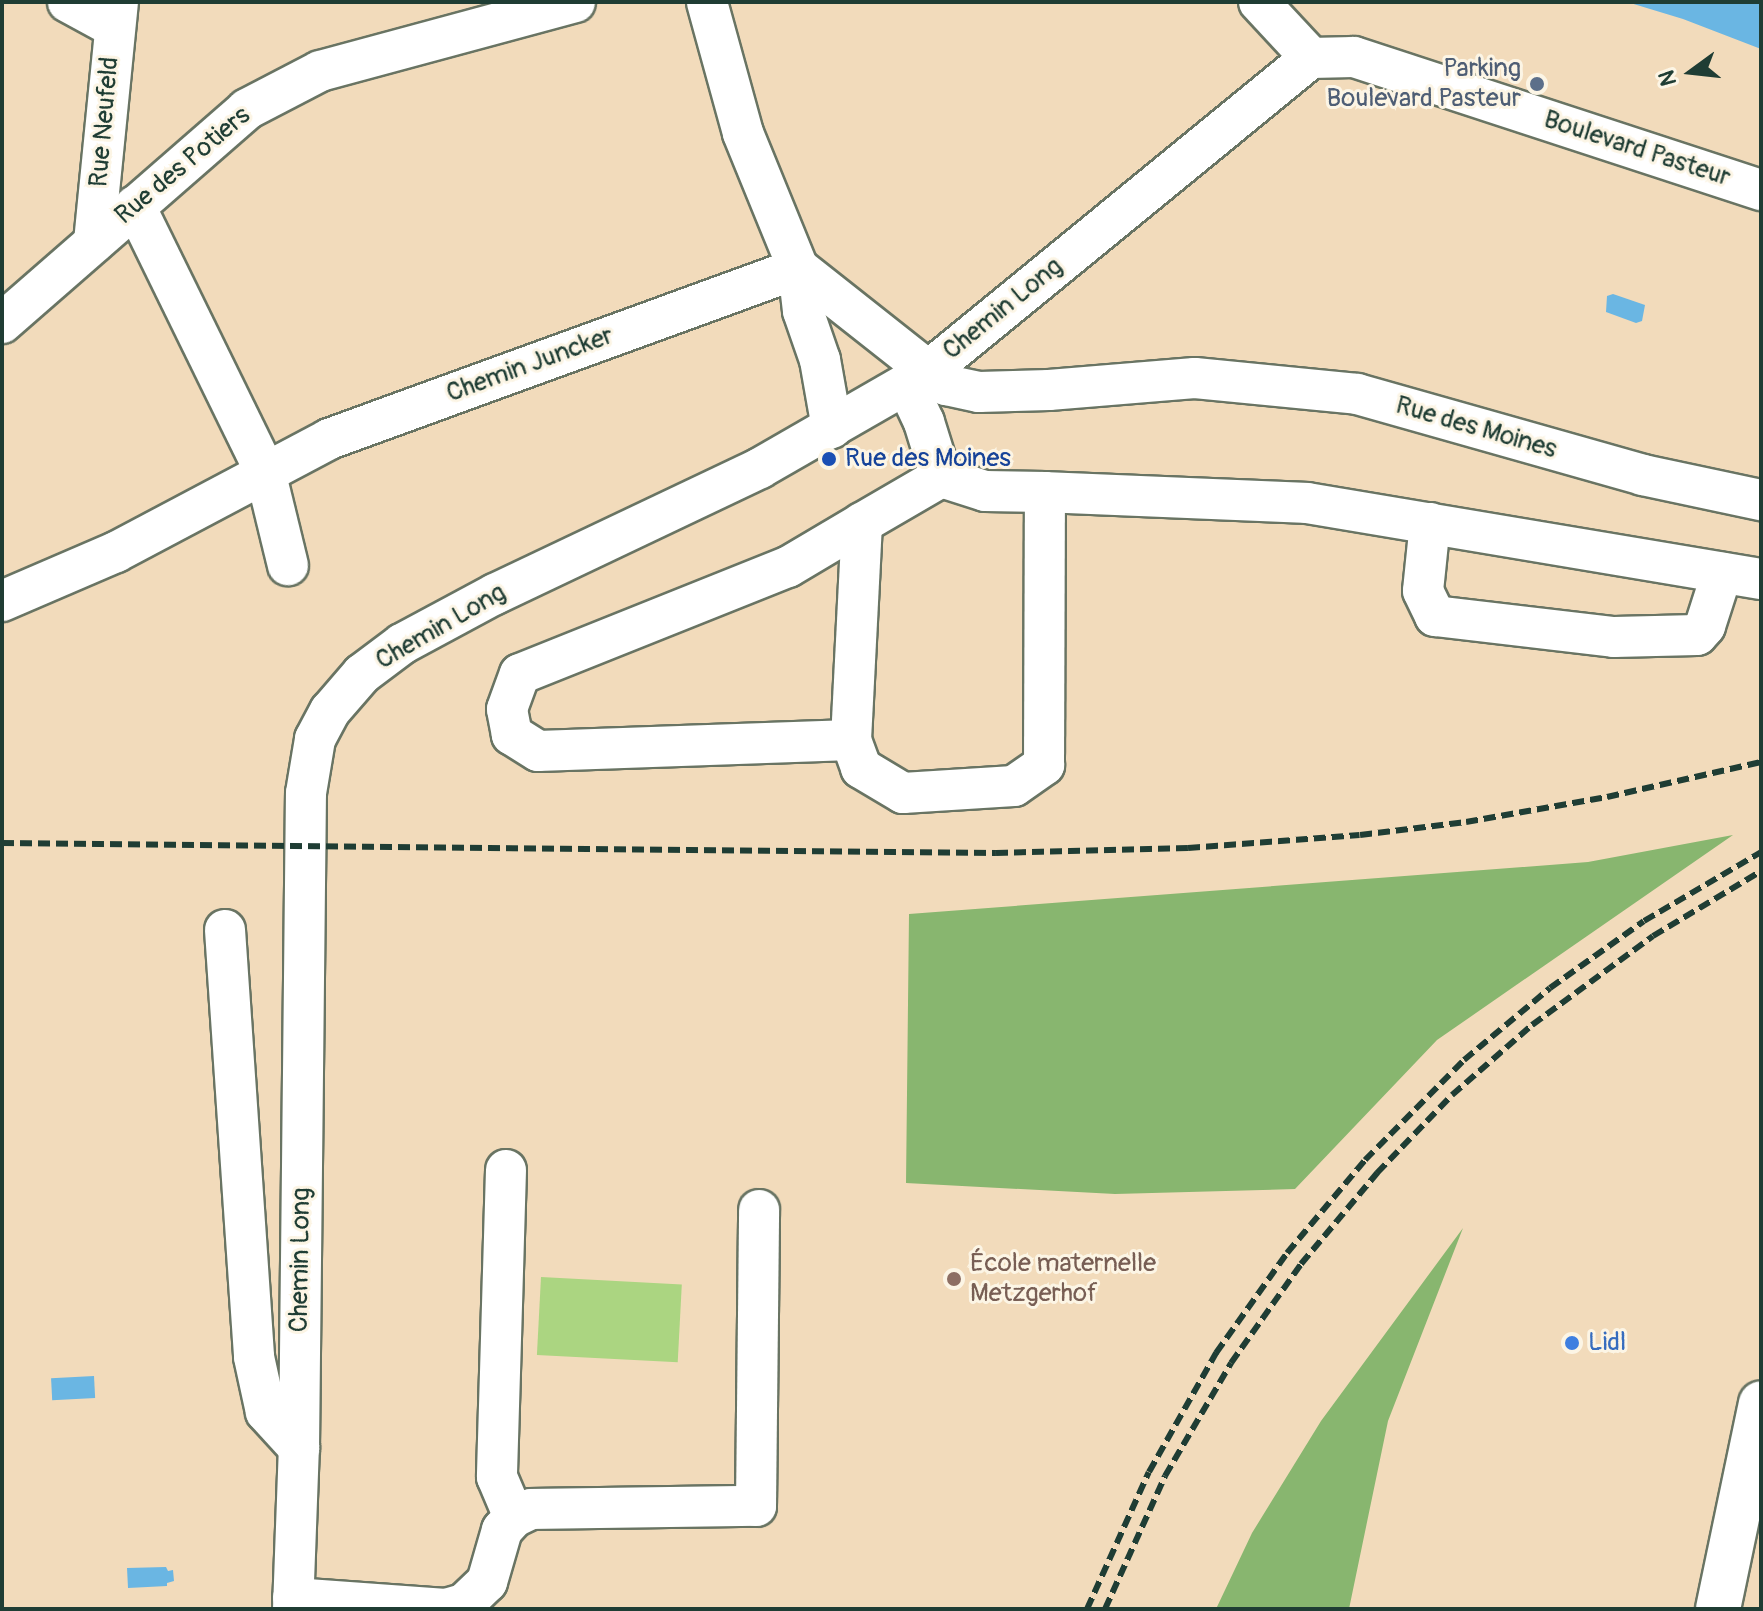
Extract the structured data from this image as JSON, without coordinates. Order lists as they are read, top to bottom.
{
  "streets": {
    "street": [
      "Rue Neufeld",
      "Boulevard Pasteur",
      "Rue des Potiers",
      "Chemin Long",
      "Chemin Juncker",
      "Rue des Moines"
    ]
  },
  "crossings": [
    ["Rue Neufeld", "Rue des Potiers"],
    ["Boulevard Pasteur", "Chemin Long"],
    ["Chemin Long", "Rue des Moines"],
    ["Chemin Juncker", "Rue des Moines"]
  ],
  "places": [
    "Parking Boulevard Pasteur",
    "Rue des Moines",
    "École maternelle Metzgerhof",
    "Lidl"
  ],
  "north": "left"
}
